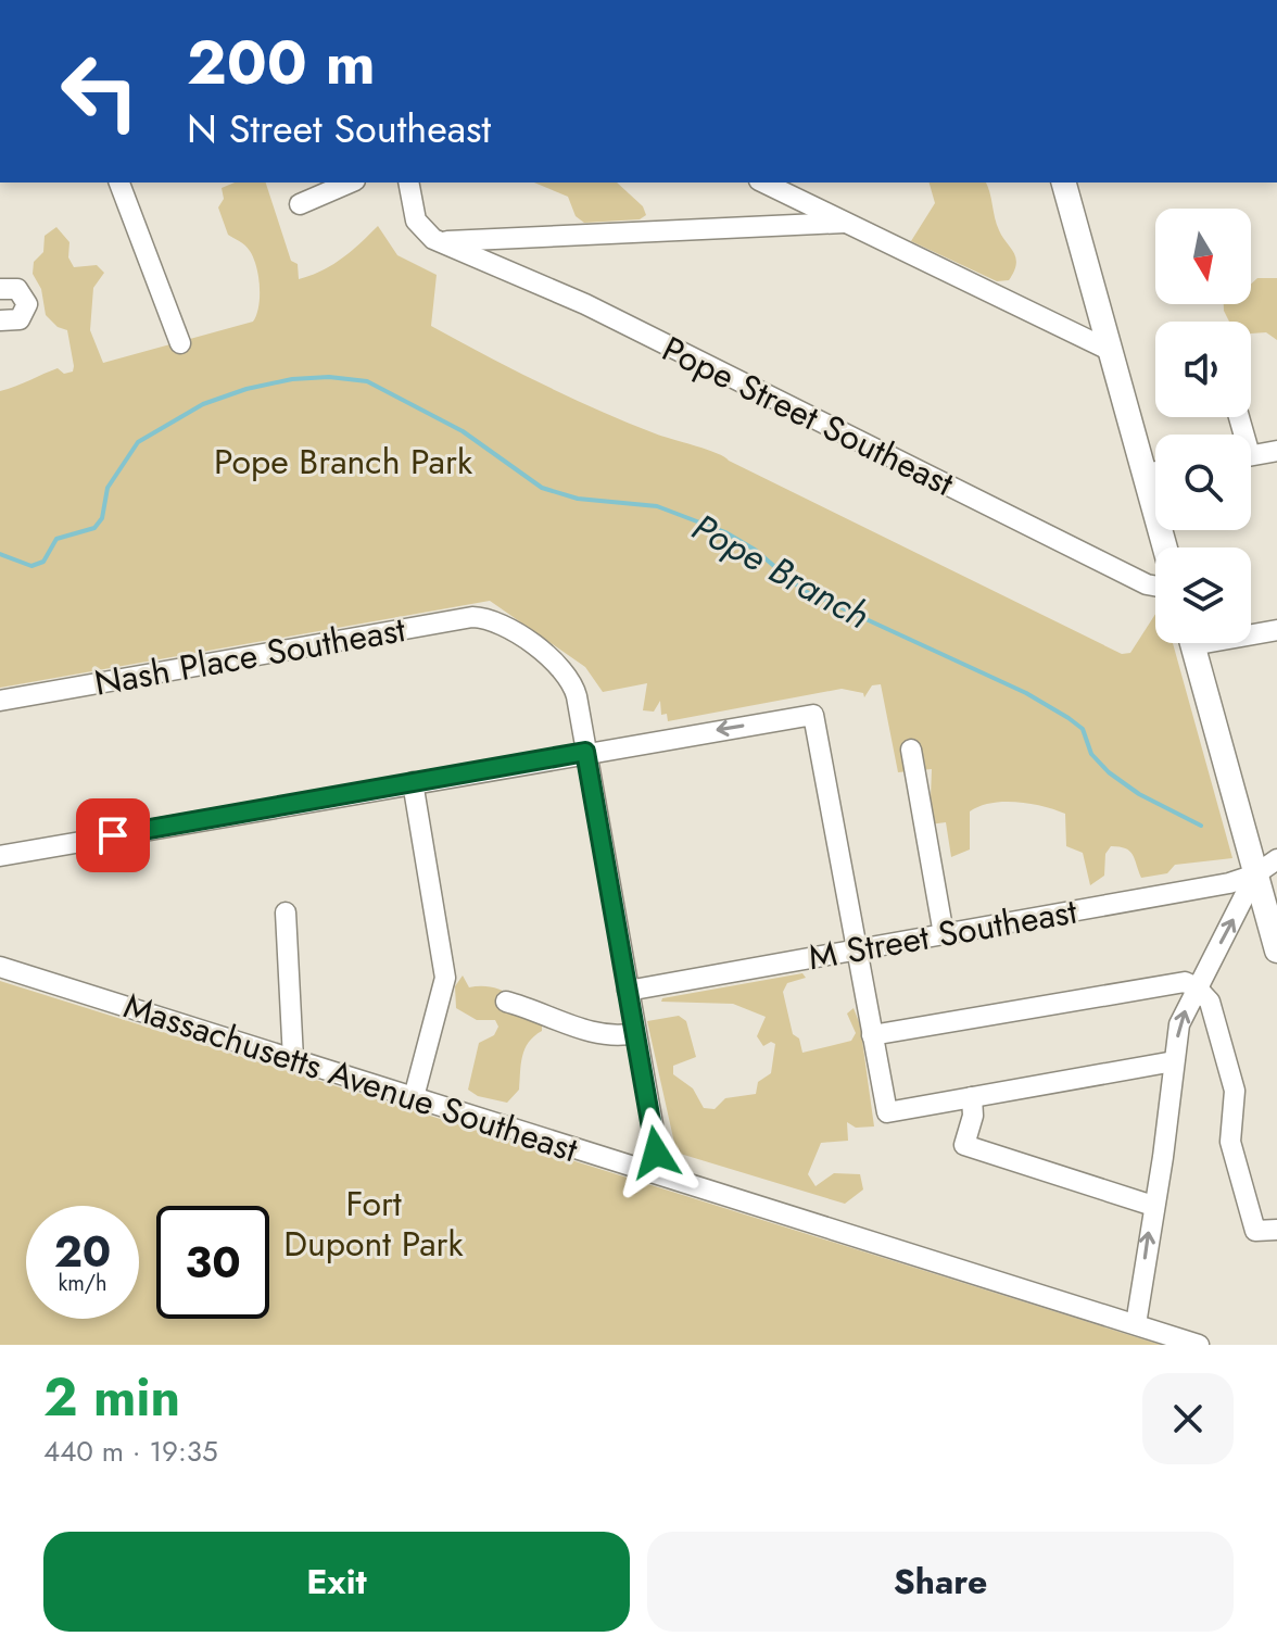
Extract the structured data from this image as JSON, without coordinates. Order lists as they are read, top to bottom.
{
  "streets": {
    "street": [
      "Pope Street Southeast",
      "Nash Place Southeast",
      "M Street Southeast",
      "Massachusetts Avenue Southeast"
    ]
  },
  "water": ["Pope Branch"],
  "parks": ["Pope Branch Park", "Fort Dupont Park"],
  "north": "bottom",
  "page": {
    "turn": ["200 m", "N Street Southeast"],
    "speed": "20 km/h",
    "limit": "30",
    "heading": ["2 min", "440 m · 19:35"],
    "buttons": ["Exit", "Share"]
  }
}
